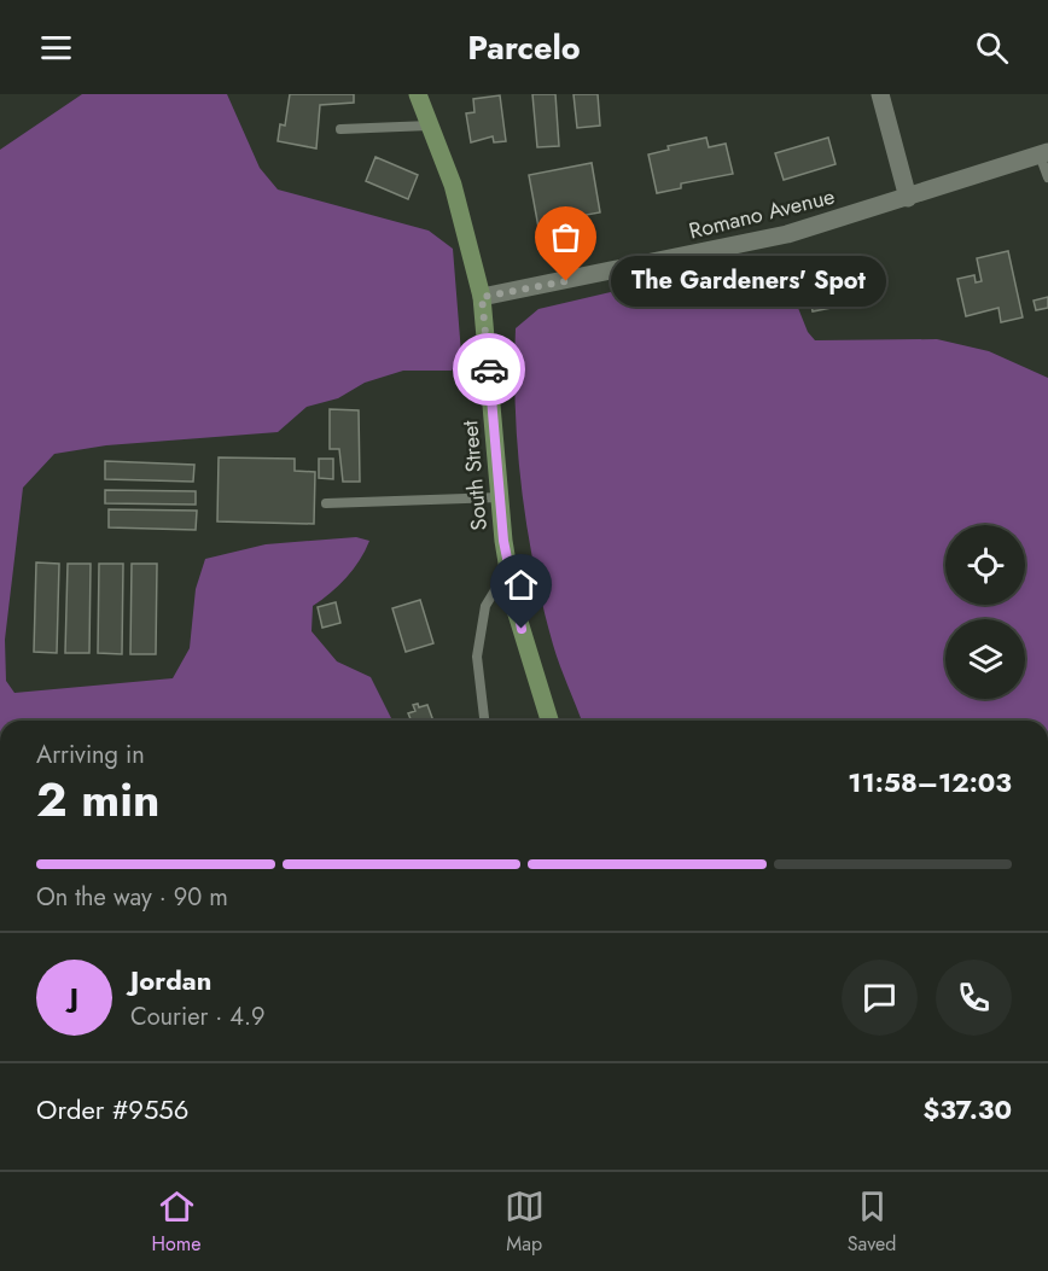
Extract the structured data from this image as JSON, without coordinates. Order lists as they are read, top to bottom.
{
  "streets": {
    "main road": ["South Street"],
    "street": ["Romano Avenue"]
  },
  "crossings": [
    ["Romano Avenue", "South Street"]
  ],
  "places": ["The Gardeners' Spot"],
  "page": {
    "header": "Parcelo",
    "bubble": "The Gardeners' Spot",
    "heading": ["2 min", "Arriving in", "11:58–12:03"],
    "panel": [
      "Jordan",
      "Courier · 4.9",
      "Order #9556",
      "$37.30"
    ],
    "bar": "On the way · 90 m",
    "round": "J",
    "tabs": ["Home", "Map", "Saved"]
  }
}
